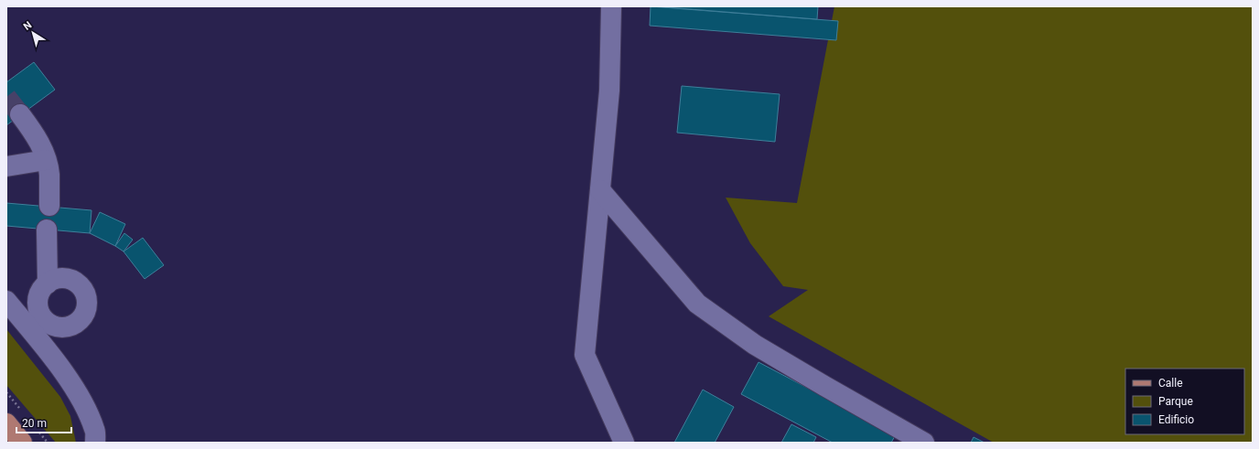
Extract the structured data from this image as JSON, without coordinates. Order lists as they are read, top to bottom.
{
  "legend": ["Calle", "Parque", "Edificio"],
  "scale_bar": "20 m",
  "north": "top left"
}
